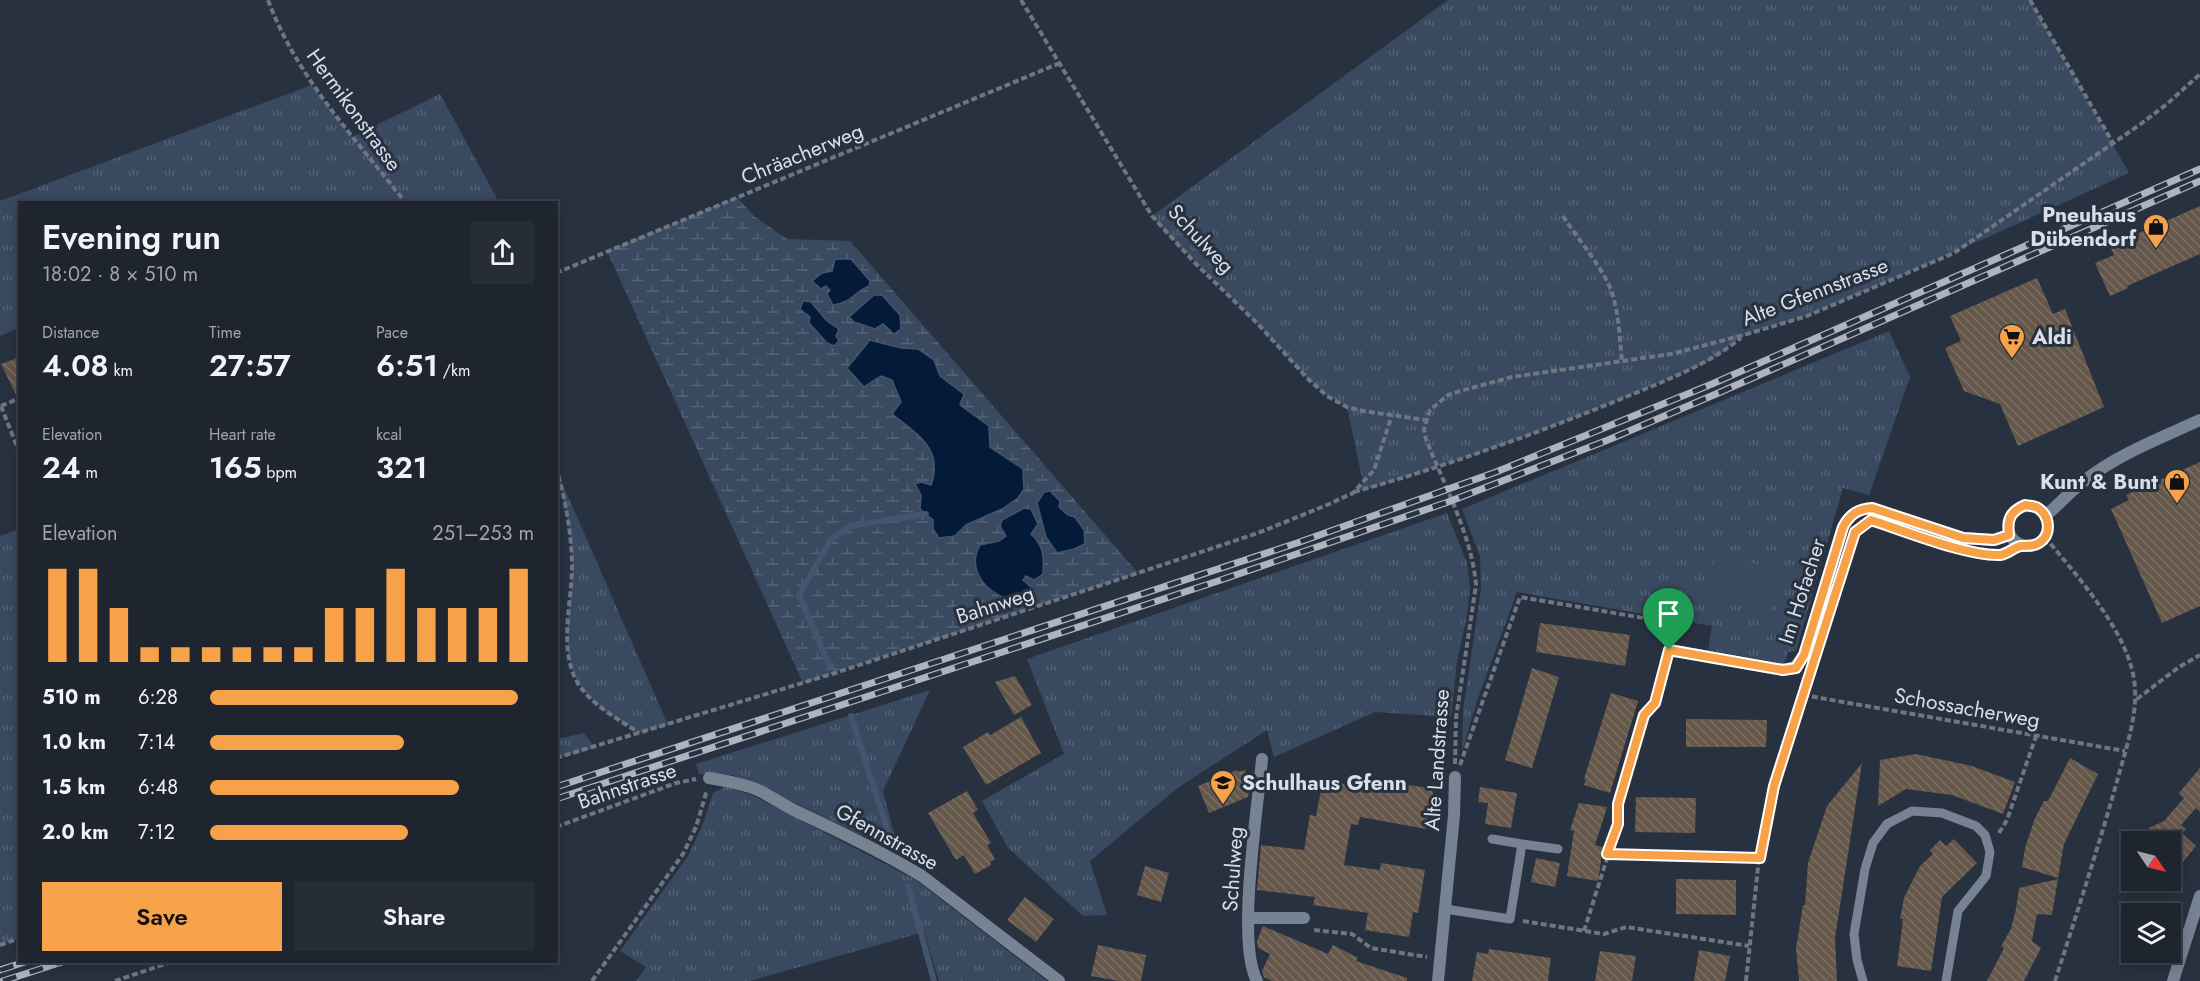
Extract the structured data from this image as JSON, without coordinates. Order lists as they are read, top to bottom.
{
  "streets": {
    "street": [
      "Schulweg",
      "Im Hofacher",
      "Alte Landstrasse",
      "Gfennstrasse"
    ],
    "path": [
      "Hermikonstrasse",
      "Chräacherweg",
      "Alte Gfennstrasse",
      "Bahnweg",
      "Schossacherweg",
      "Bahnstrasse"
    ]
  },
  "crossings": [
    ["Chräacherweg", "Schulweg"],
    ["Schulweg", "Alte Gfennstrasse"],
    ["Schulweg", "Bahnweg"],
    ["Schulweg", "Alte Landstrasse"],
    ["Alte Gfennstrasse", "Alte Landstrasse"],
    ["Bahnstrasse", "Gfennstrasse"]
  ],
  "places": {
    "shop": ["Pneuhaus Dübendorf", "Kunt & Bunt"],
    "supermarket": ["Aldi"],
    "school or university": ["Schulhaus Gfenn"]
  },
  "north": "bottom right",
  "page": {
    "heading": ["Evening run", "18:02 · 8 × 510 m"],
    "stats": [
      ["Distance", "4.08 km"],
      ["Time", "27:57"],
      ["Pace", "6:51 /km"],
      ["Elevation", "24 m"],
      ["Heart rate", "165 bpm"],
      ["kcal", "321"]
    ],
    "chart": ["Elevation", "251–253 m"],
    "list": [
      {
        "name": "510 m",
        "note": "6:28"
      },
      {
        "name": "1.0 km",
        "note": "7:14"
      },
      {
        "name": "1.5 km",
        "note": "6:48"
      },
      {
        "name": "2.0 km",
        "note": "7:12"
      }
    ],
    "buttons": ["Save", "Share"]
  }
}
